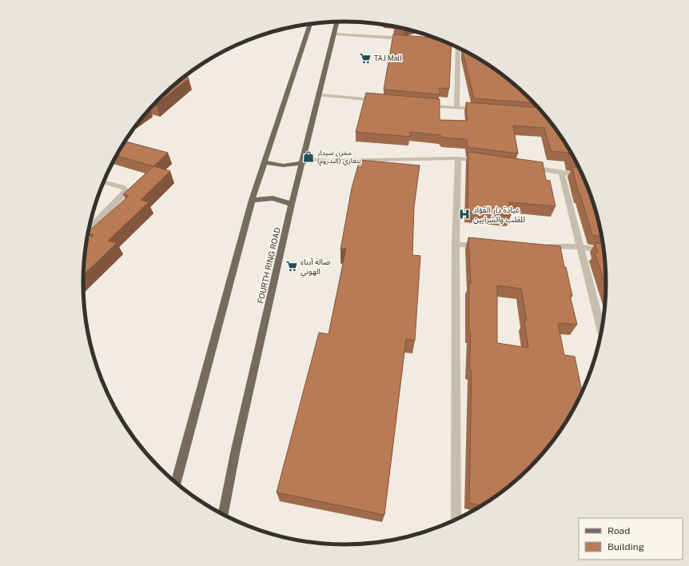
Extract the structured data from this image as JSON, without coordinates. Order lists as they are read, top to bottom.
{
  "streets": {
    "main road": ["FOURTH RING ROAD"]
  },
  "places": {
    "supermarket": ["TAJ Mall", "صالة أبناء الهوني"],
    "shop": ["مخزن سيدار بنغازي (البدروم)"],
    "hospital": ["عيادة دار الفؤاد للقلب والشرايين"]
  },
  "legend": ["Road", "Building"]
}
